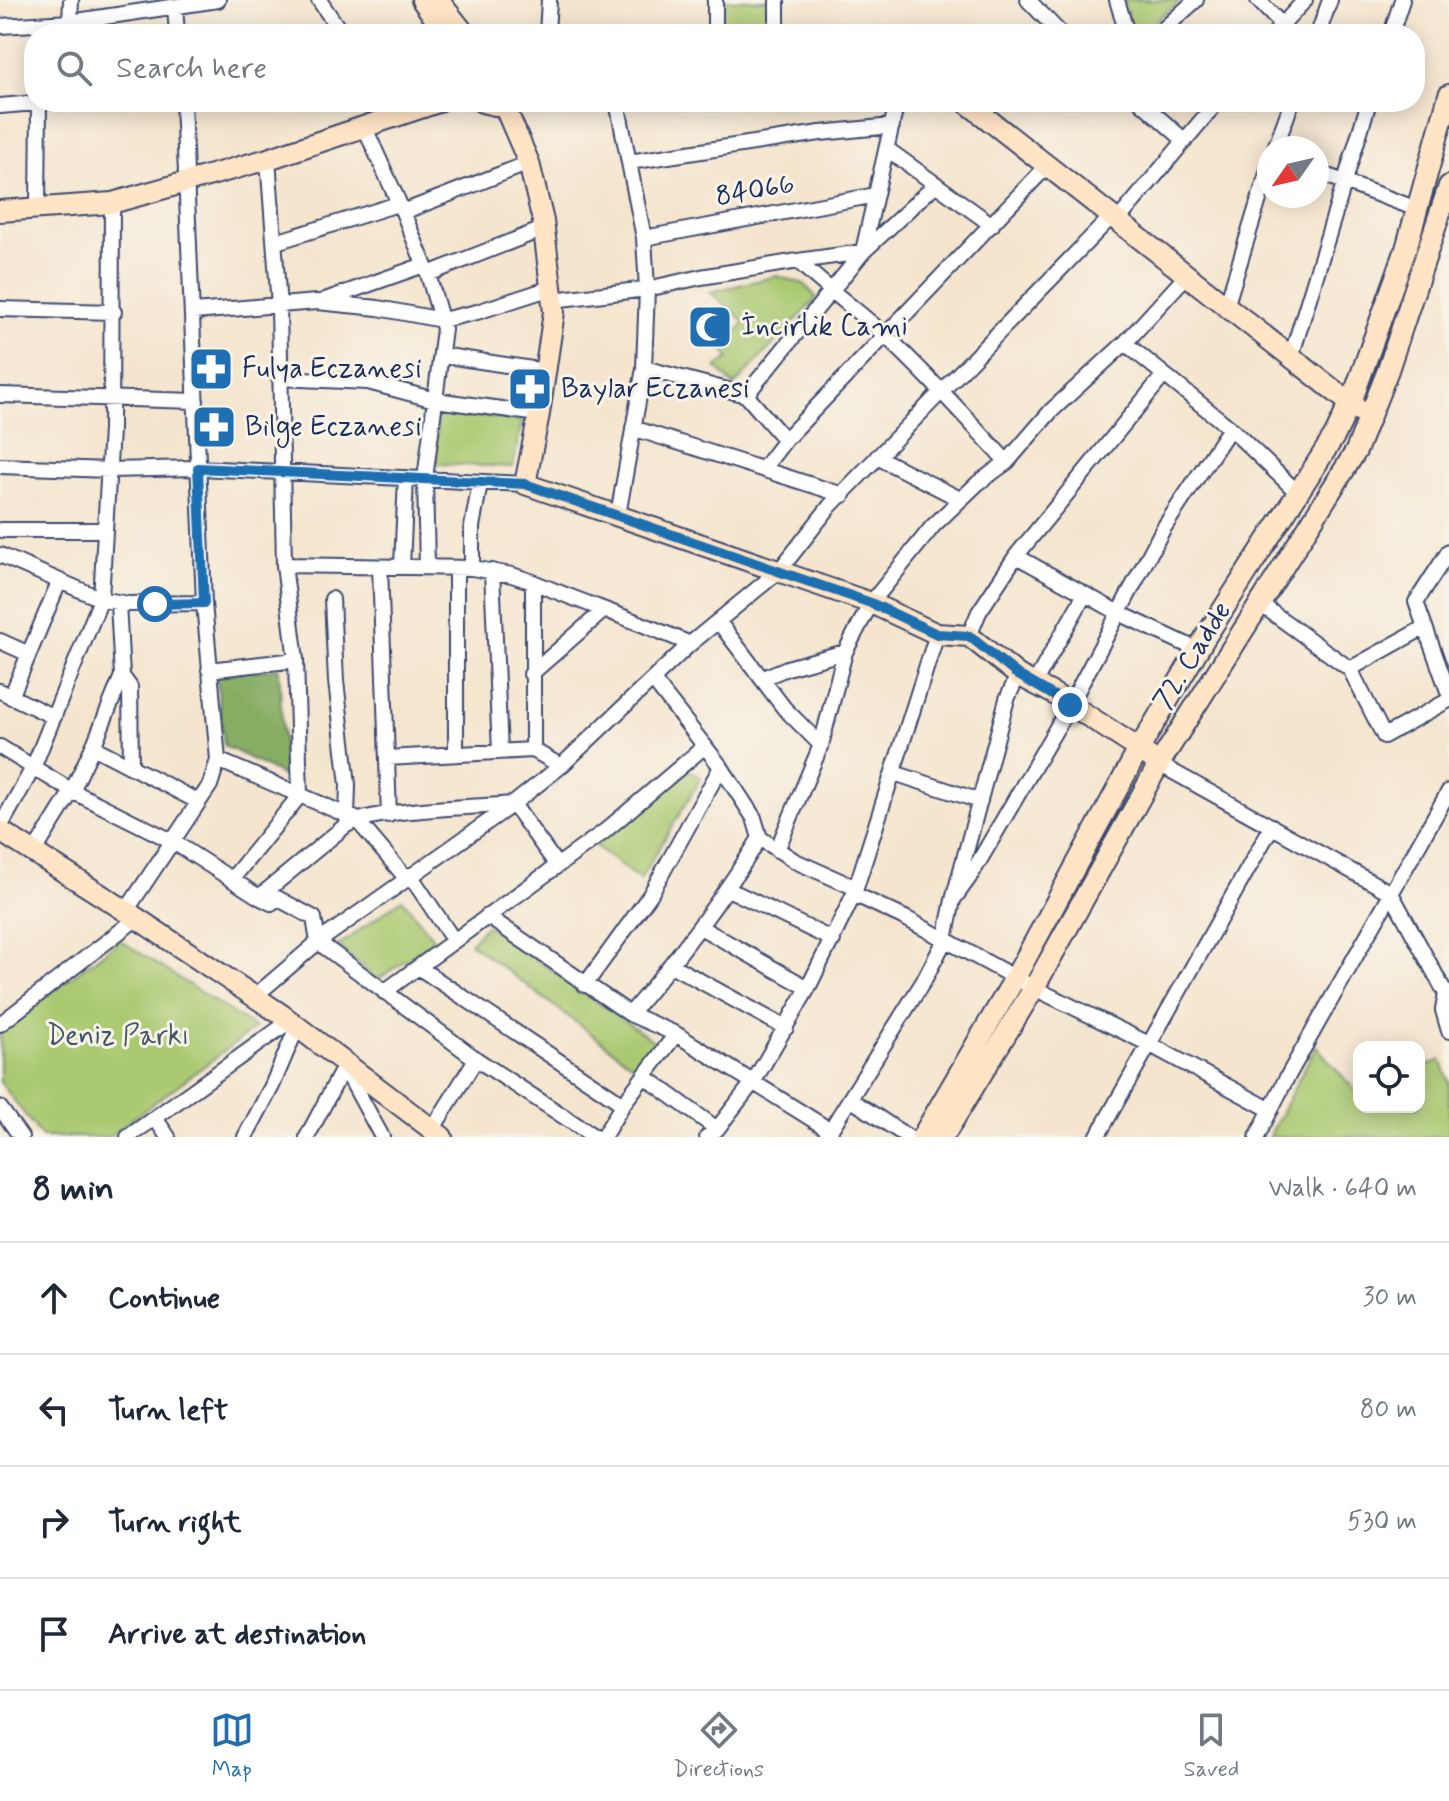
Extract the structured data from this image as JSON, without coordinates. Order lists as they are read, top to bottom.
{
  "streets": {
    "main road": ["72. Cadde"],
    "street": ["84066"]
  },
  "parks": ["Deniz Parkı"],
  "places": {
    "mosque": ["İncirlik Cami"],
    "pharmacy": ["Fulya Eczanesi", "Baylar Eczanesi", "Bilge Eczanesi"]
  },
  "north": "bottom left",
  "page": {
    "search": "Search here",
    "heading": ["8 min", "Walk · 640 m"],
    "list": [
      ["Continue", "30 m"],
      ["Turn left", "80 m"],
      ["Turn right", "530 m"],
      "Arrive at destination"
    ],
    "nav": ["Map", "Directions", "Saved"]
  }
}
